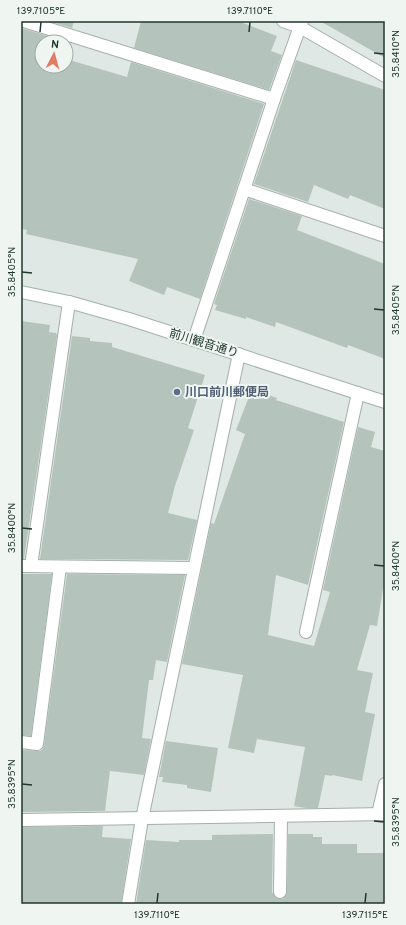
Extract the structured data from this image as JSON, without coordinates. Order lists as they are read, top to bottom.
{
  "streets": {
    "street": ["前川観音通り"]
  },
  "places": ["川口前川郵便局"],
  "north": "top",
  "coordinates": [
    "139.7105°E",
    "139.7110°E",
    "35.8410°N",
    "35.8405°N",
    "35.8400°N",
    "35.8395°N",
    "139.7115°E"
  ]
}
